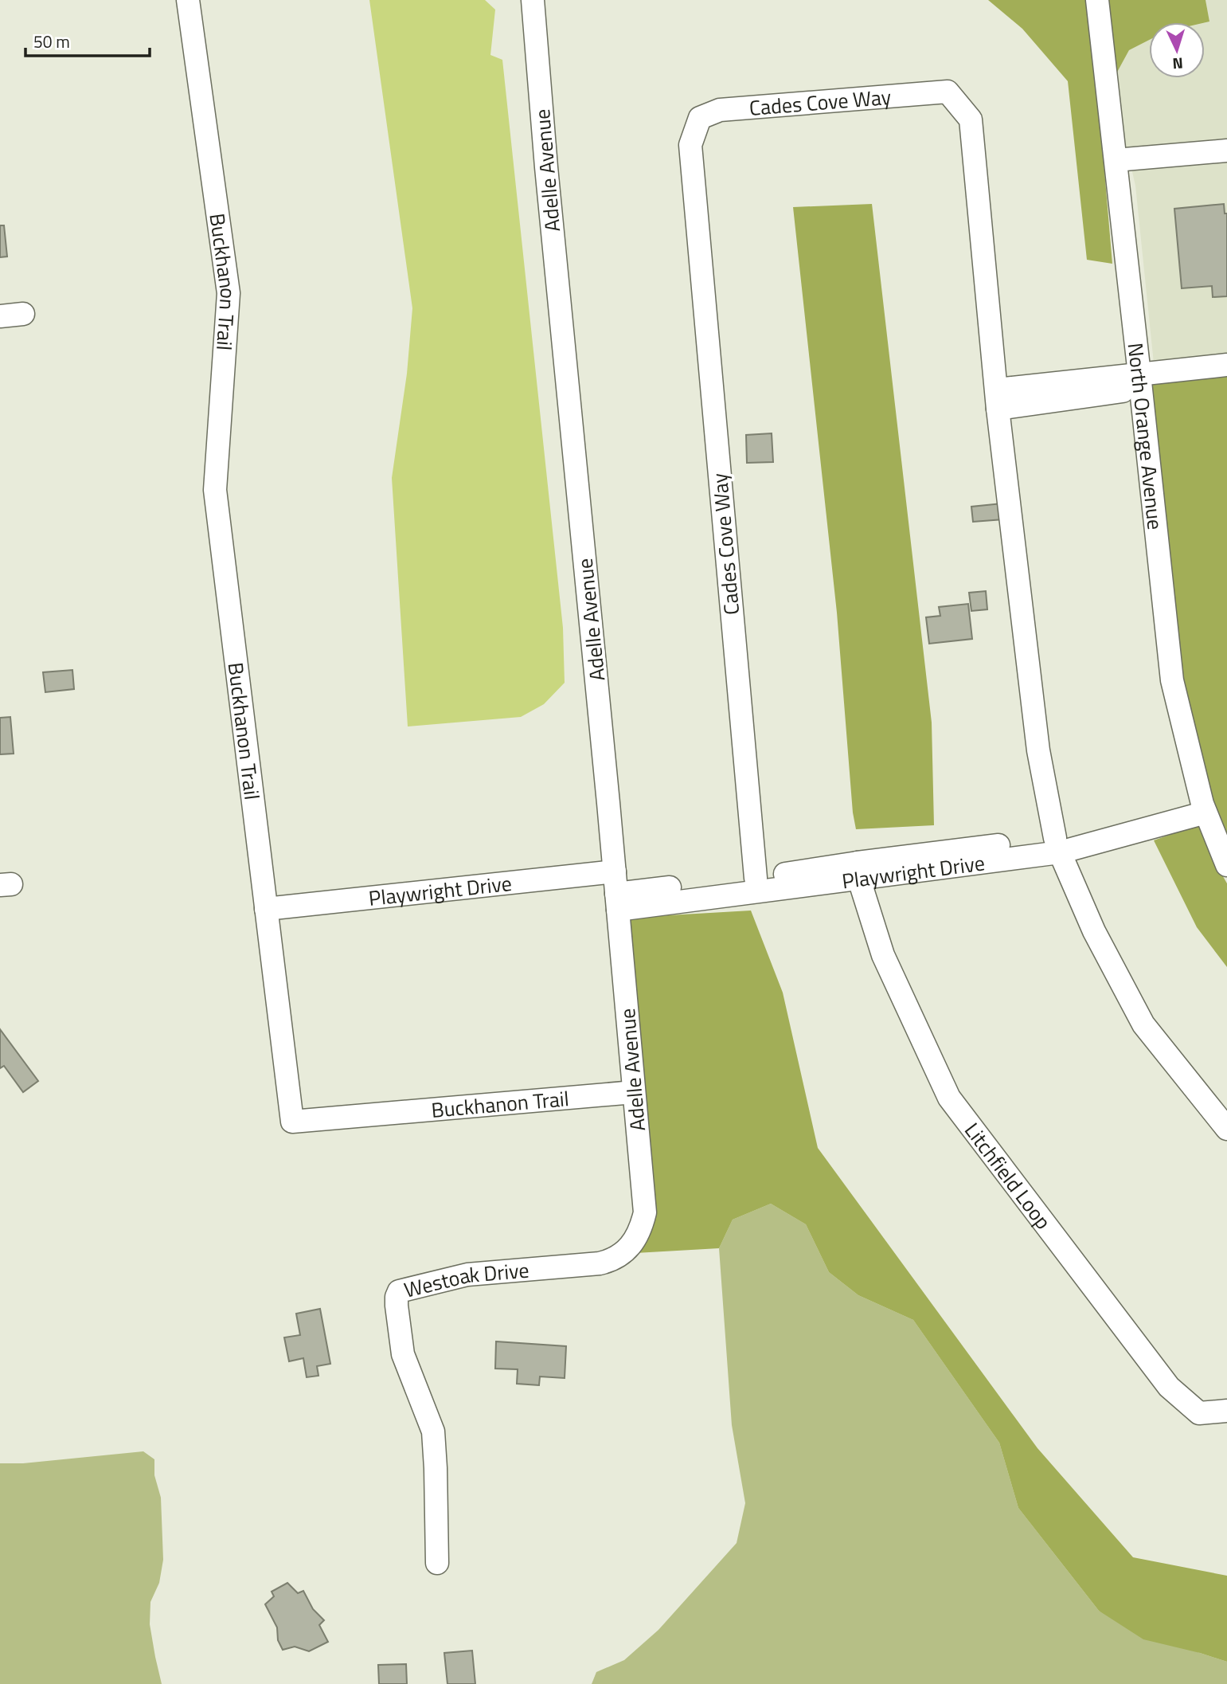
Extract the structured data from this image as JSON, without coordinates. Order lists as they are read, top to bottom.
{
  "streets": {
    "street": [
      "Cades Cove Way",
      "Adelle Avenue",
      "Buckhanon Trail",
      "North Orange Avenue",
      "Playwright Drive",
      "Litchfield Loop",
      "Westoak Drive"
    ]
  },
  "crossings": [
    ["Cades Cove Way", "Playwright Drive"],
    ["Adelle Avenue", "Buckhanon Trail"],
    ["Adelle Avenue", "Playwright Drive"],
    ["Adelle Avenue", "Westoak Drive"],
    ["Buckhanon Trail", "Playwright Drive"],
    ["North Orange Avenue", "Playwright Drive"],
    ["Playwright Drive", "Litchfield Loop"]
  ],
  "scale_bar": "50 m",
  "north": "bottom"
}
